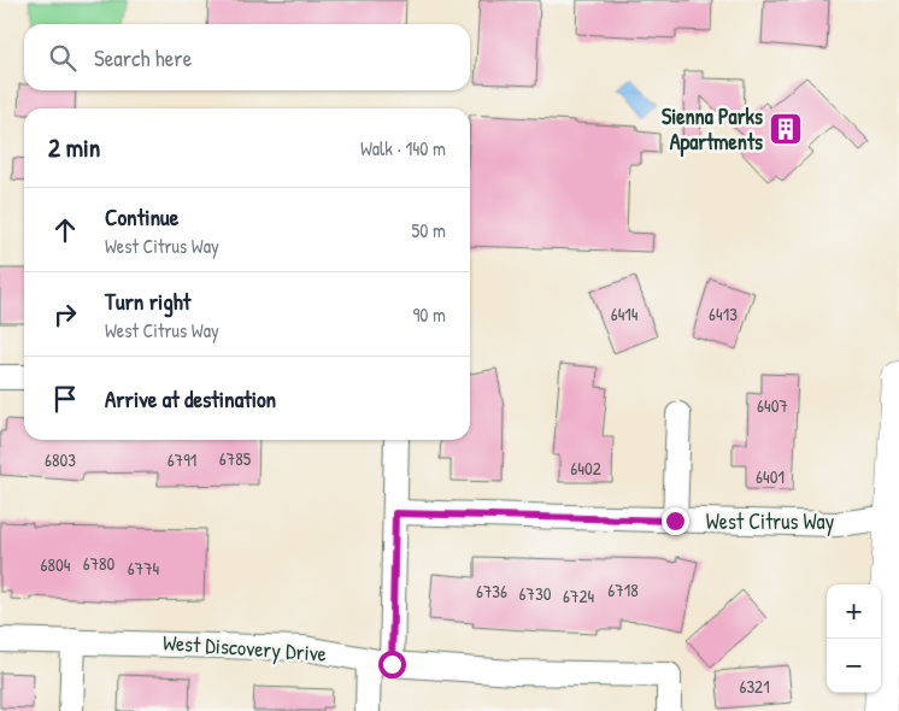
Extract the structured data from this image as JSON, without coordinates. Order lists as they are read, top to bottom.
{
  "streets": {
    "street": ["West Citrus Way", "West Discovery Drive"]
  },
  "places": {
    "building": ["Sienna Parks Apartments"]
  },
  "house_numbers": [
    "6414",
    "6413",
    "6407",
    "6785",
    "6803",
    "6791",
    "6402",
    "6401",
    "6780",
    "6804",
    "6774",
    "6718",
    "6736",
    "6730",
    "6724",
    "6321"
  ],
  "page": {
    "search": "Search here",
    "heading": ["2 min", "Walk · 140 m"],
    "list": [
      ["Continue", "West Citrus Way", "50 m"],
      ["Turn right", "West Citrus Way", "90 m"],
      "Arrive at destination"
    ],
    "map_buttons": ["+", "−"]
  }
}
